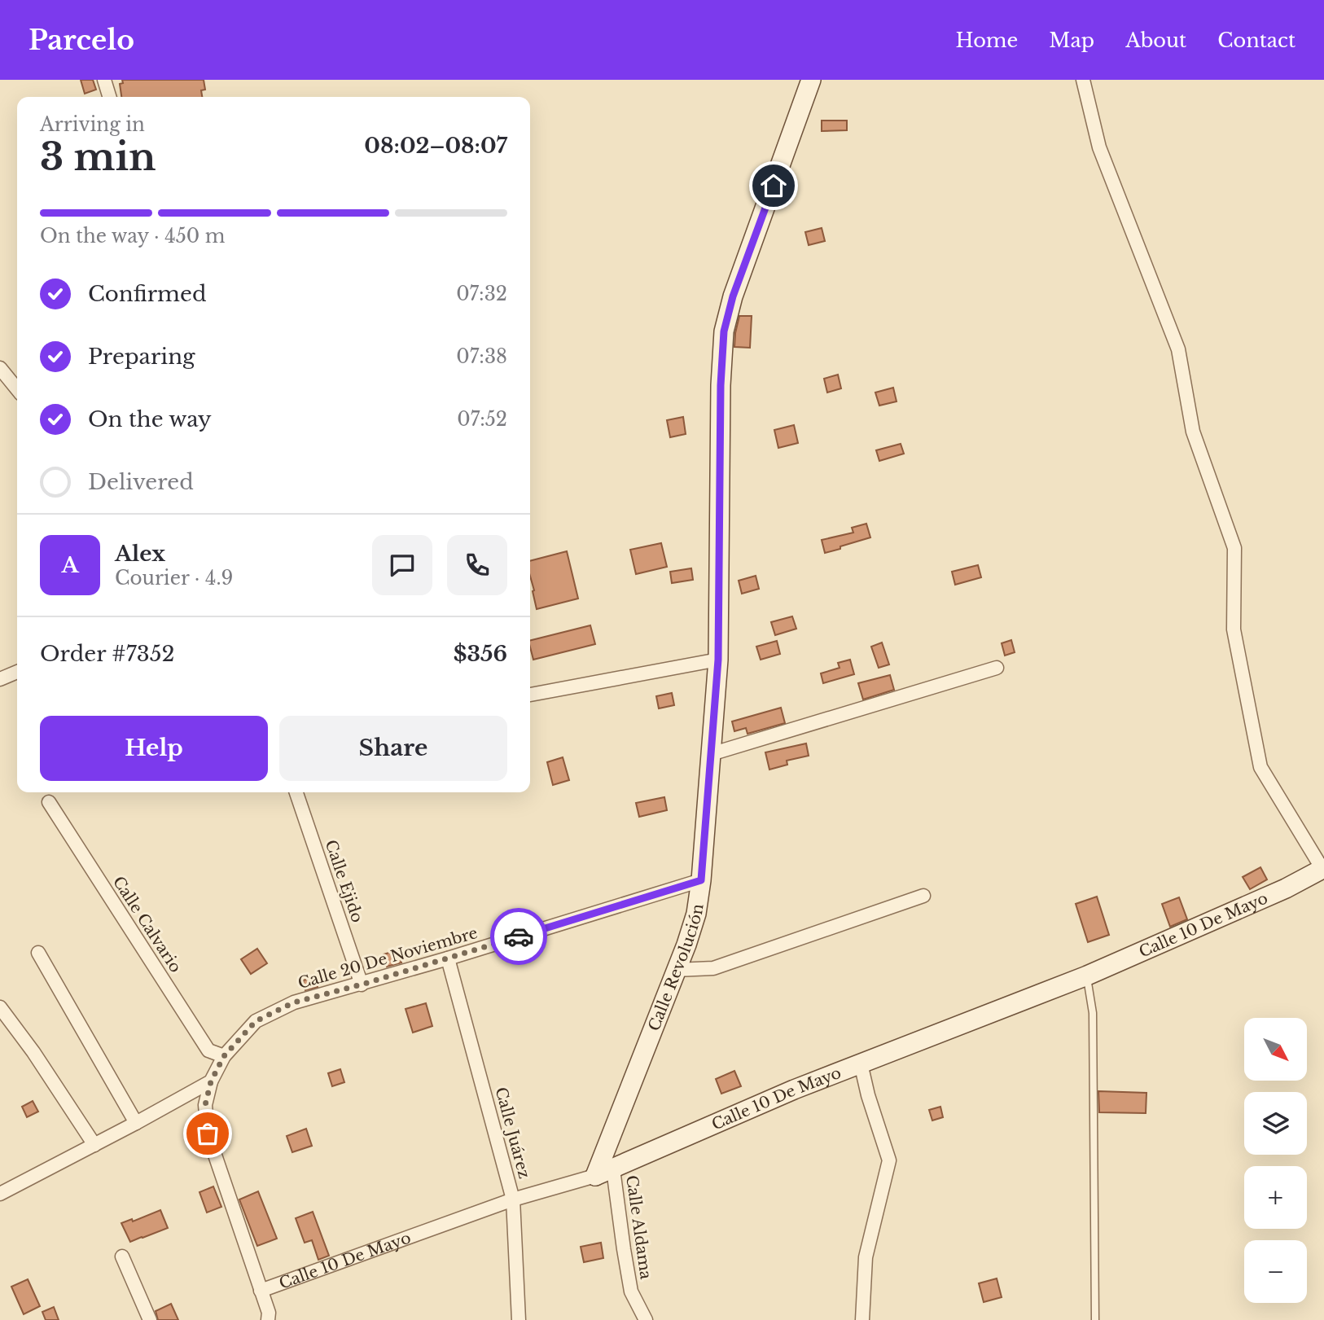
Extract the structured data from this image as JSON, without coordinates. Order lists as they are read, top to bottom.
{
  "streets": {
    "street": [
      "Calle Ejido",
      "Calle Calvario",
      "Calle 10 De Mayo",
      "Calle 20 De Noviembre",
      "Calle Revolución",
      "Calle Juárez",
      "Calle Aldama"
    ]
  },
  "crossings": [
    ["Calle Ejido", "Calle 20 De Noviembre"],
    ["Calle Calvario", "Calle 20 De Noviembre"],
    ["Calle 10 De Mayo", "Calle 20 De Noviembre"],
    ["Calle 10 De Mayo", "Calle Revolución"],
    ["Calle 10 De Mayo", "Calle Juárez"],
    ["Calle 10 De Mayo", "Calle Aldama"],
    ["Calle 20 De Noviembre", "Calle Revolución"],
    ["Calle 20 De Noviembre", "Calle Juárez"]
  ],
  "north": "bottom right",
  "page": {
    "header": "Parcelo",
    "nav": [
      "Home",
      "Map",
      "About",
      "Contact"
    ],
    "heading": ["3 min", "Arriving in", "08:02–08:07"],
    "panel": [
      "Alex",
      "Courier · 4.9",
      "Order #7352",
      "$356"
    ],
    "bar": "On the way · 450 m",
    "list": [
      ["Confirmed", "07:32"],
      ["Preparing", "07:38"],
      ["On the way", "07:52"],
      "Delivered"
    ],
    "round": "A",
    "buttons": ["Help", "Share"],
    "map_buttons": ["+", "−"]
  }
}
